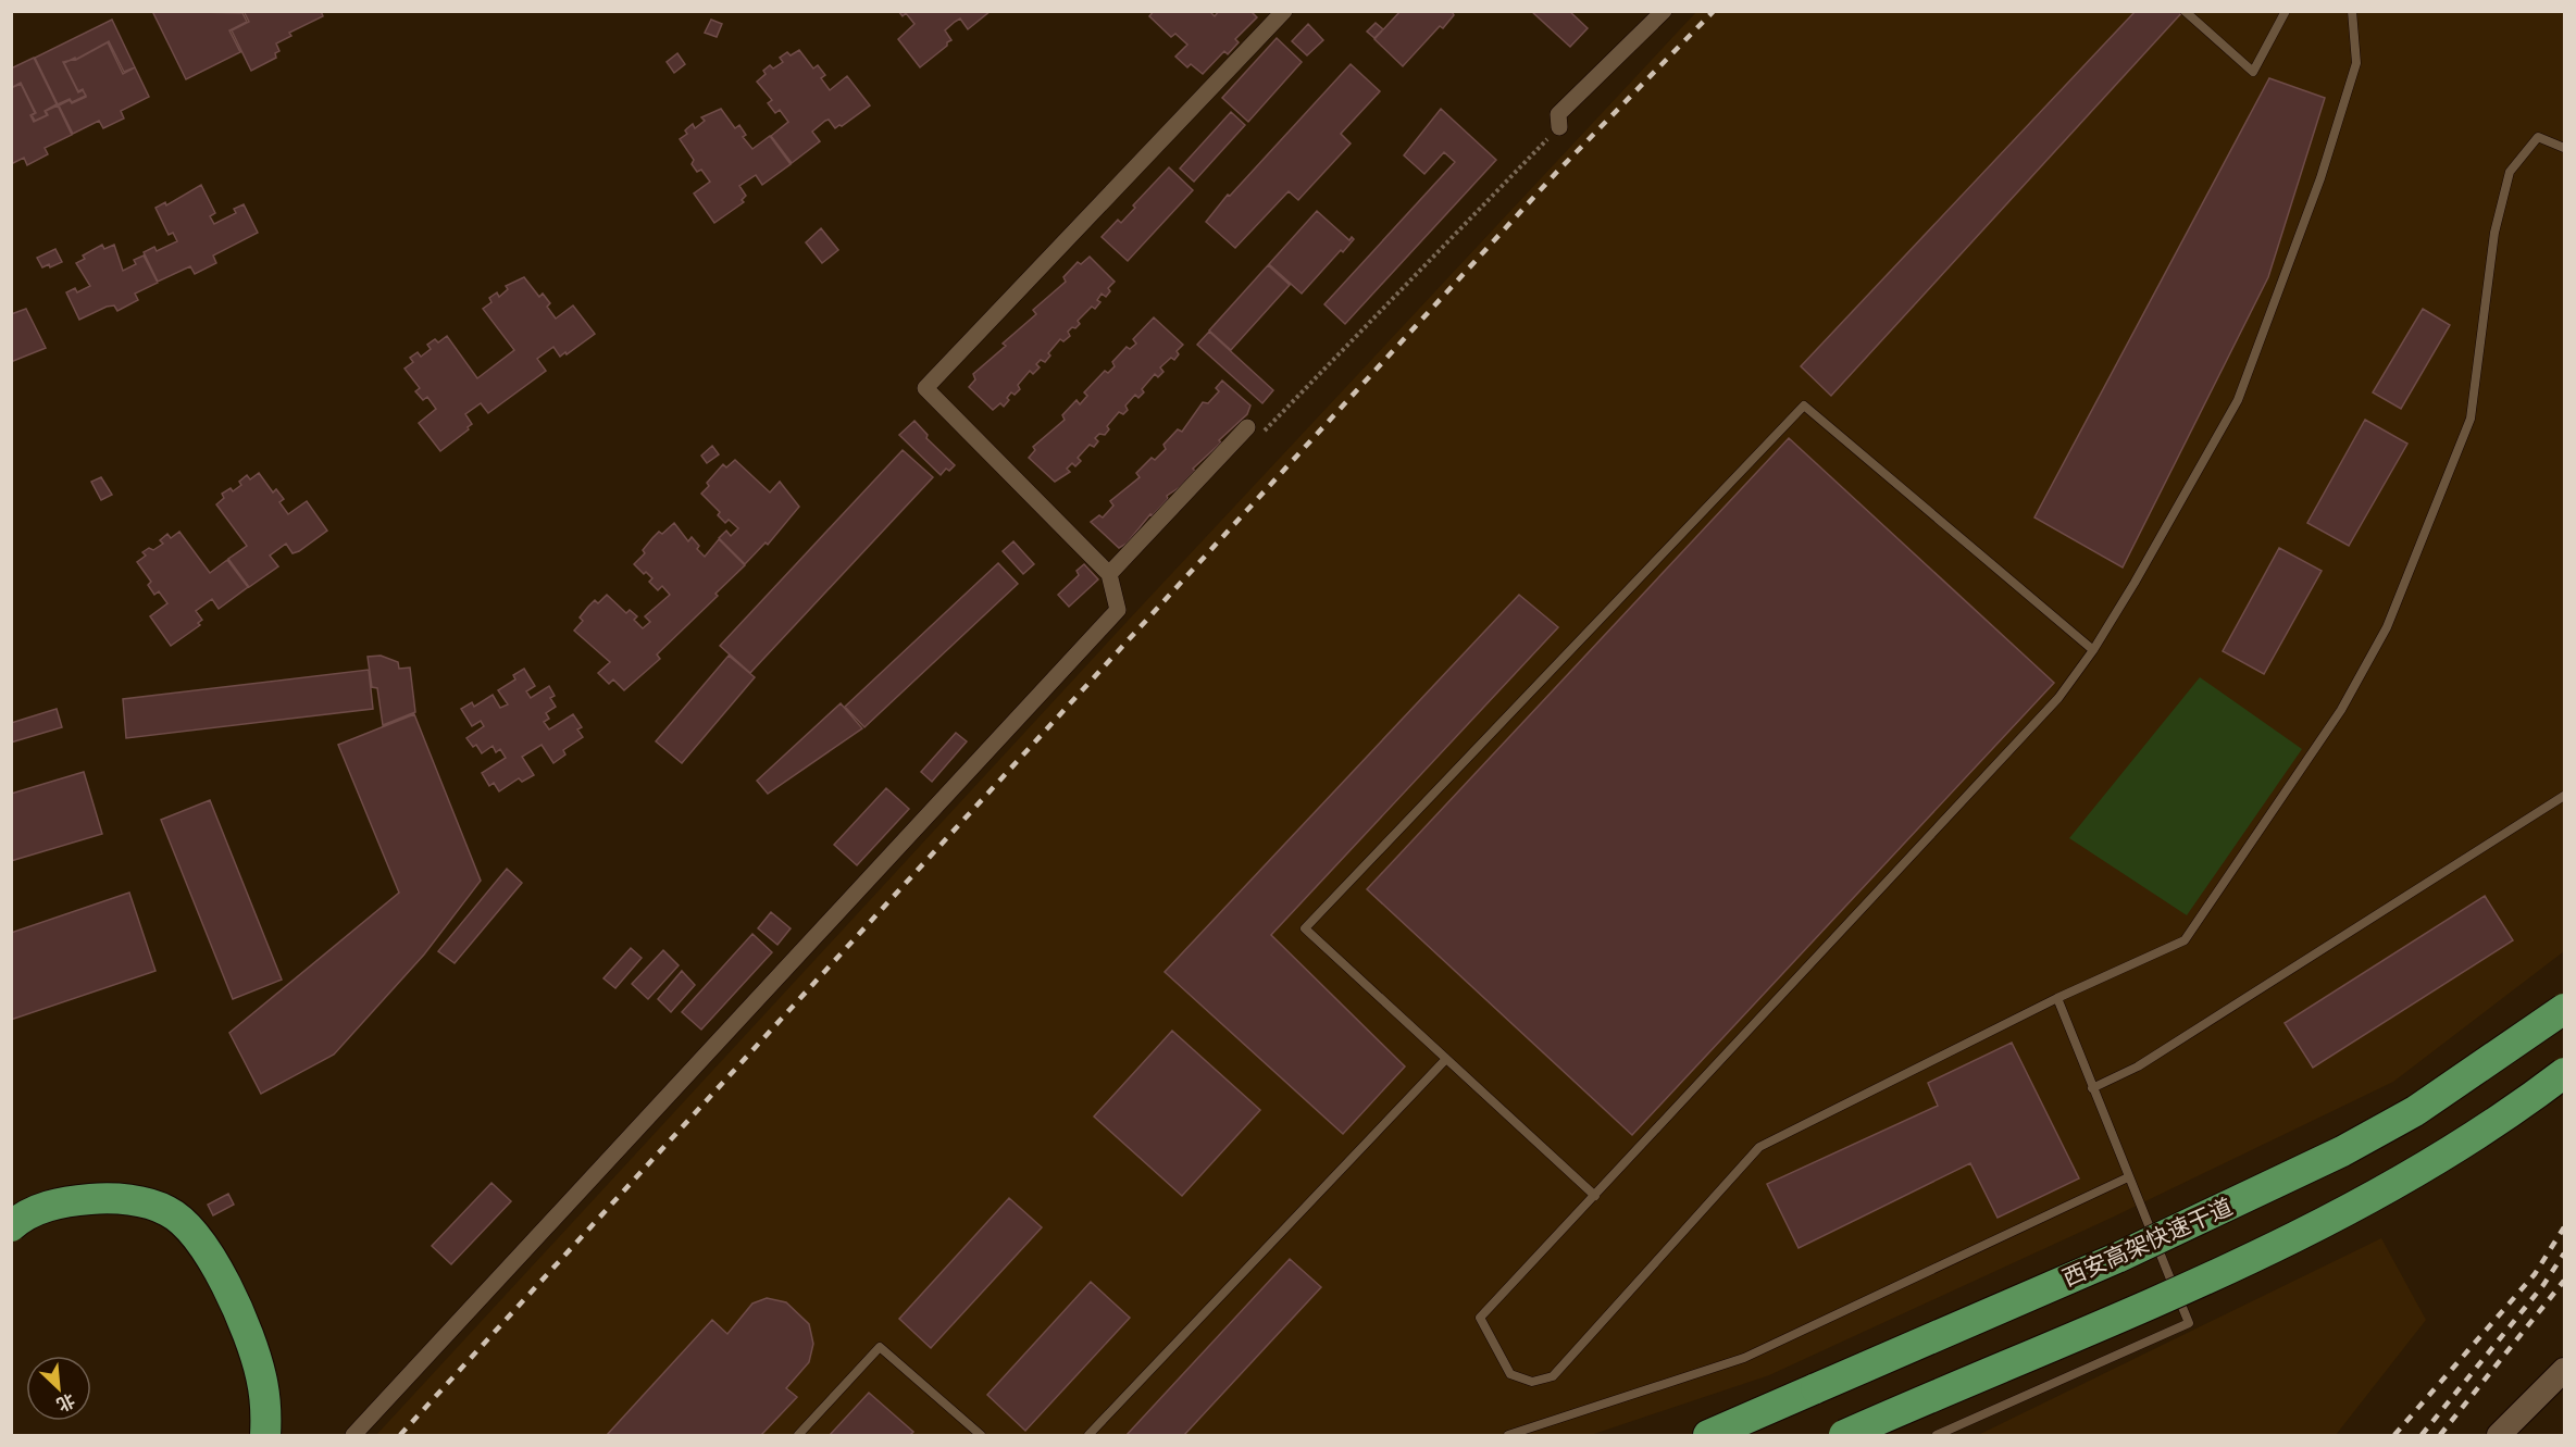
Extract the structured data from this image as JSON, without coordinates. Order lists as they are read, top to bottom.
{
  "streets": {
    "highway": ["西安高架快速干道"]
  },
  "north": "bottom right"
}
